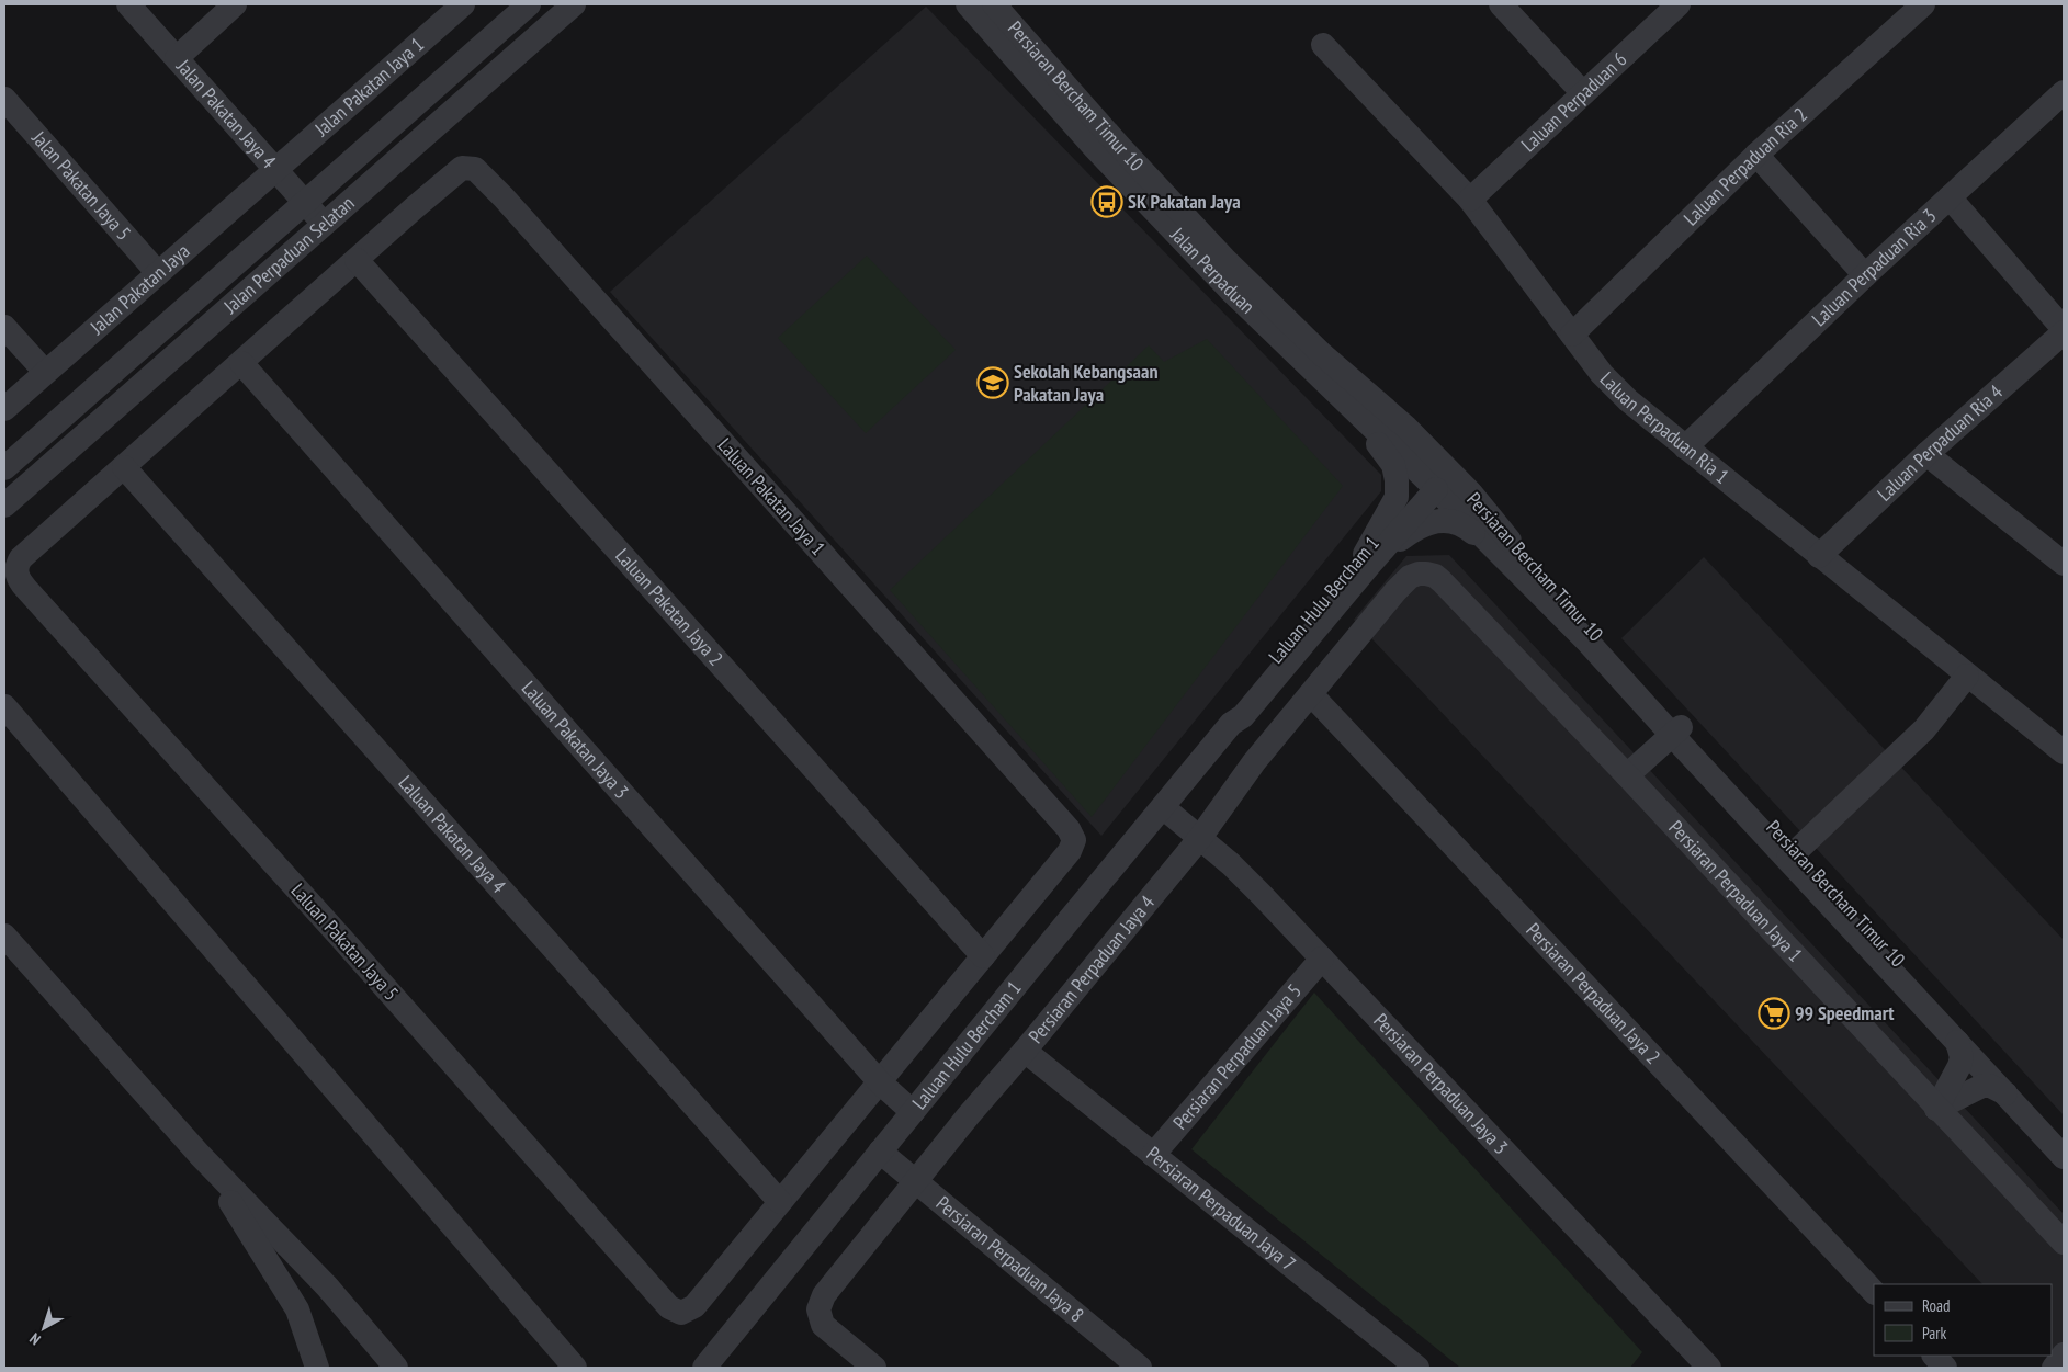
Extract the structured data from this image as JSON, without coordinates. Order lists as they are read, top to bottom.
{
  "streets": {
    "street": [
      "Jalan Pakatan Jaya 1",
      "Persiaran Bercham Timur 10",
      "Laluan Perpaduan 6",
      "Jalan Pakatan Jaya 4",
      "Laluan Perpaduan Ria 2",
      "Jalan Pakatan Jaya 5",
      "Jalan Perpaduan Selatan",
      "Laluan Perpaduan Ria 3",
      "Jalan Perpaduan",
      "Jalan Pakatan Jaya",
      "Laluan Perpaduan Ria 1",
      "Laluan Perpaduan Ria 4",
      "Laluan Pakatan Jaya 1",
      "Laluan Hulu Bercham 1",
      "Laluan Pakatan Jaya 2",
      "Laluan Pakatan Jaya 3",
      "Laluan Pakatan Jaya 4",
      "Persiaran Perpaduan Jaya 1",
      "Laluan Pakatan Jaya 5",
      "Persiaran Perpaduan Jaya 4",
      "Persiaran Perpaduan Jaya 2",
      "Persiaran Perpaduan Jaya 5",
      "Persiaran Perpaduan Jaya 3",
      "Persiaran Perpaduan Jaya 7",
      "Persiaran Perpaduan Jaya 8"
    ]
  },
  "crossings": [
    ["Jalan Pakatan Jaya 1", "Jalan Pakatan Jaya 4"],
    ["Jalan Pakatan Jaya 1", "Jalan Pakatan Jaya"],
    ["Persiaran Bercham Timur 10", "Jalan Perpaduan"],
    ["Persiaran Bercham Timur 10", "Laluan Hulu Bercham 1"],
    ["Laluan Perpaduan 6", "Laluan Perpaduan Ria 1"],
    ["Jalan Pakatan Jaya 4", "Jalan Perpaduan Selatan"],
    ["Jalan Pakatan Jaya 4", "Jalan Pakatan Jaya"],
    ["Laluan Perpaduan Ria 2", "Laluan Perpaduan Ria 1"],
    ["Jalan Pakatan Jaya 5", "Jalan Pakatan Jaya"],
    ["Laluan Perpaduan Ria 3", "Laluan Perpaduan Ria 1"],
    ["Jalan Perpaduan", "Laluan Hulu Bercham 1"],
    ["Laluan Perpaduan Ria 1", "Laluan Perpaduan Ria 4"],
    ["Laluan Pakatan Jaya 1", "Laluan Pakatan Jaya 2"],
    ["Laluan Pakatan Jaya 1", "Laluan Pakatan Jaya 3"],
    ["Laluan Pakatan Jaya 1", "Laluan Pakatan Jaya 4"],
    ["Laluan Pakatan Jaya 1", "Laluan Pakatan Jaya 5"],
    ["Laluan Hulu Bercham 1", "Laluan Pakatan Jaya 3"],
    ["Laluan Hulu Bercham 1", "Persiaran Perpaduan Jaya 3"],
    ["Laluan Hulu Bercham 1", "Persiaran Perpaduan Jaya 8"],
    ["Laluan Pakatan Jaya 4", "Laluan Pakatan Jaya 5"],
    ["Persiaran Perpaduan Jaya 1", "Persiaran Perpaduan Jaya 4"],
    ["Persiaran Perpaduan Jaya 4", "Persiaran Perpaduan Jaya 2"],
    ["Persiaran Perpaduan Jaya 4", "Persiaran Perpaduan Jaya 3"],
    ["Persiaran Perpaduan Jaya 4", "Persiaran Perpaduan Jaya 7"],
    ["Persiaran Perpaduan Jaya 4", "Persiaran Perpaduan Jaya 8"],
    ["Persiaran Perpaduan Jaya 5", "Persiaran Perpaduan Jaya 3"],
    ["Persiaran Perpaduan Jaya 5", "Persiaran Perpaduan Jaya 7"]
  ],
  "places": {
    "bus stop": ["SK Pakatan Jaya"],
    "school or university": ["Sekolah Kebangsaan Pakatan Jaya"],
    "supermarket": ["99 Speedmart"]
  },
  "legend": ["Road", "Park"],
  "north": "bottom left"
}
